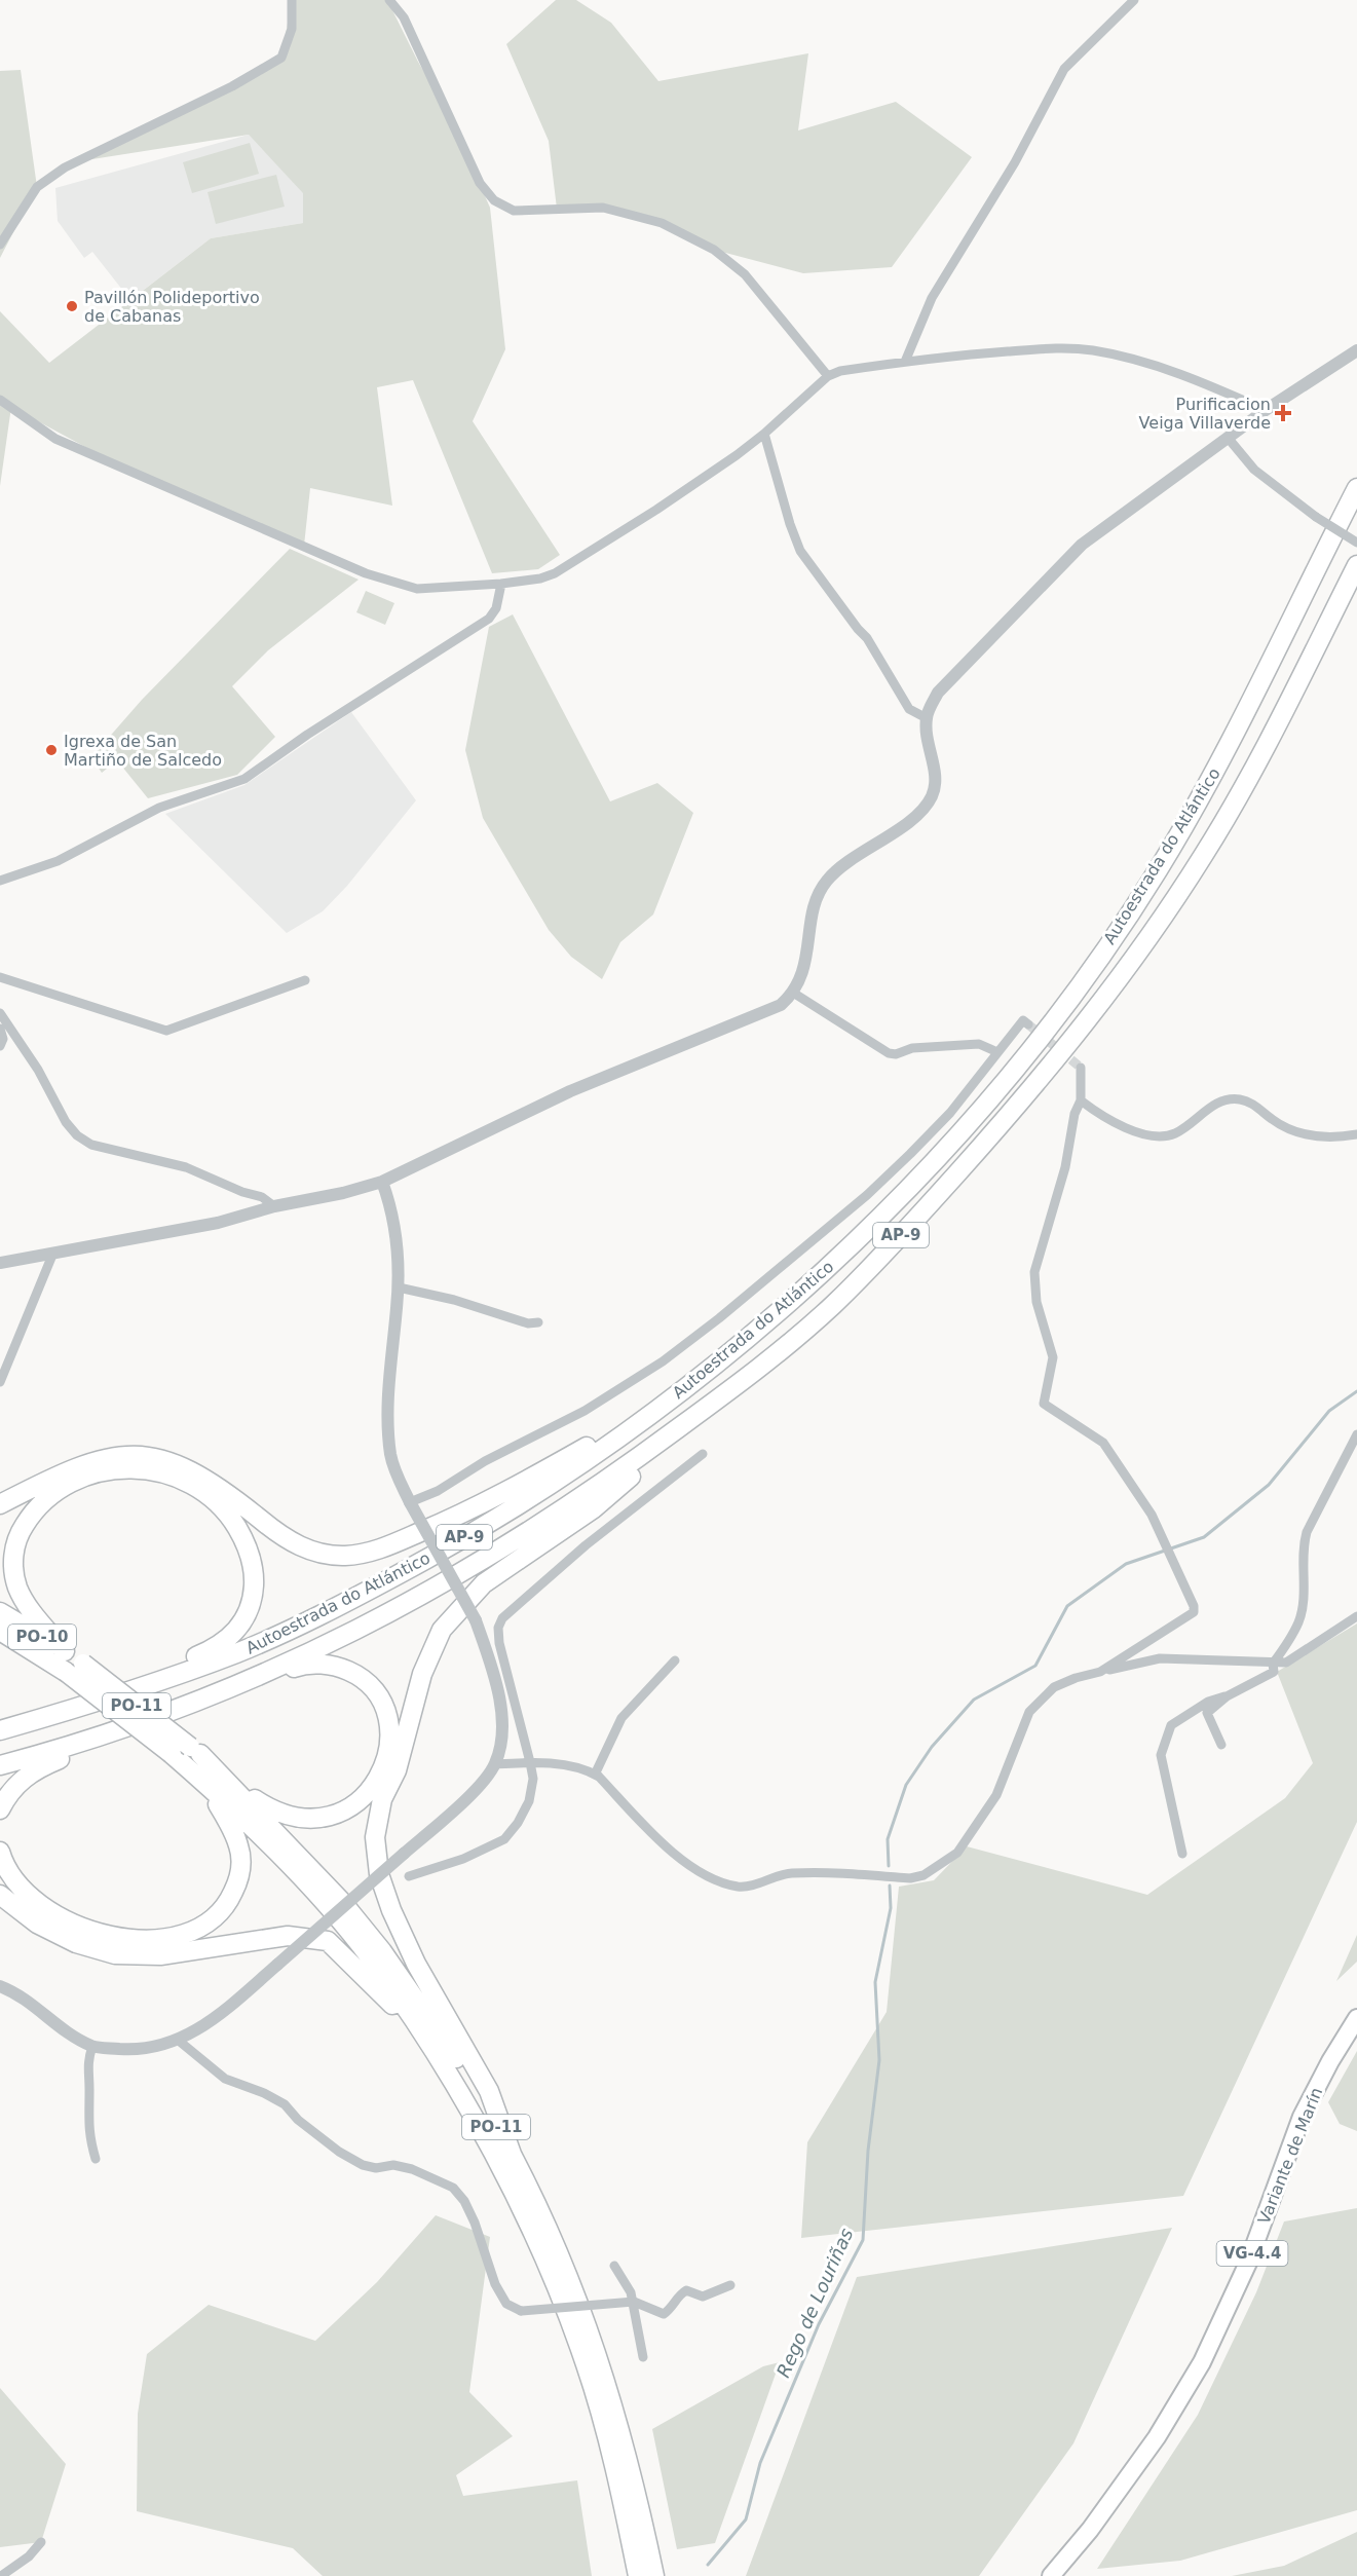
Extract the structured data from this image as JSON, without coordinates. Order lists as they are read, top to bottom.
{
  "streets": {
    "highway": [
      "Autoestrada do Atlántico",
      "AP-9",
      "PO-10",
      "PO-11",
      "Variante de Marín",
      "VG-4.4"
    ]
  },
  "crossings": [
    ["PO-10", "PO-11"]
  ],
  "water": ["Rego de Louriñas"],
  "places": {
    "other": ["Pavillón Polideportivo de Cabanas", "Igrexa de San Martiño de Salcedo"],
    "health": ["Purificacion Veiga Villaverde"]
  }
}
